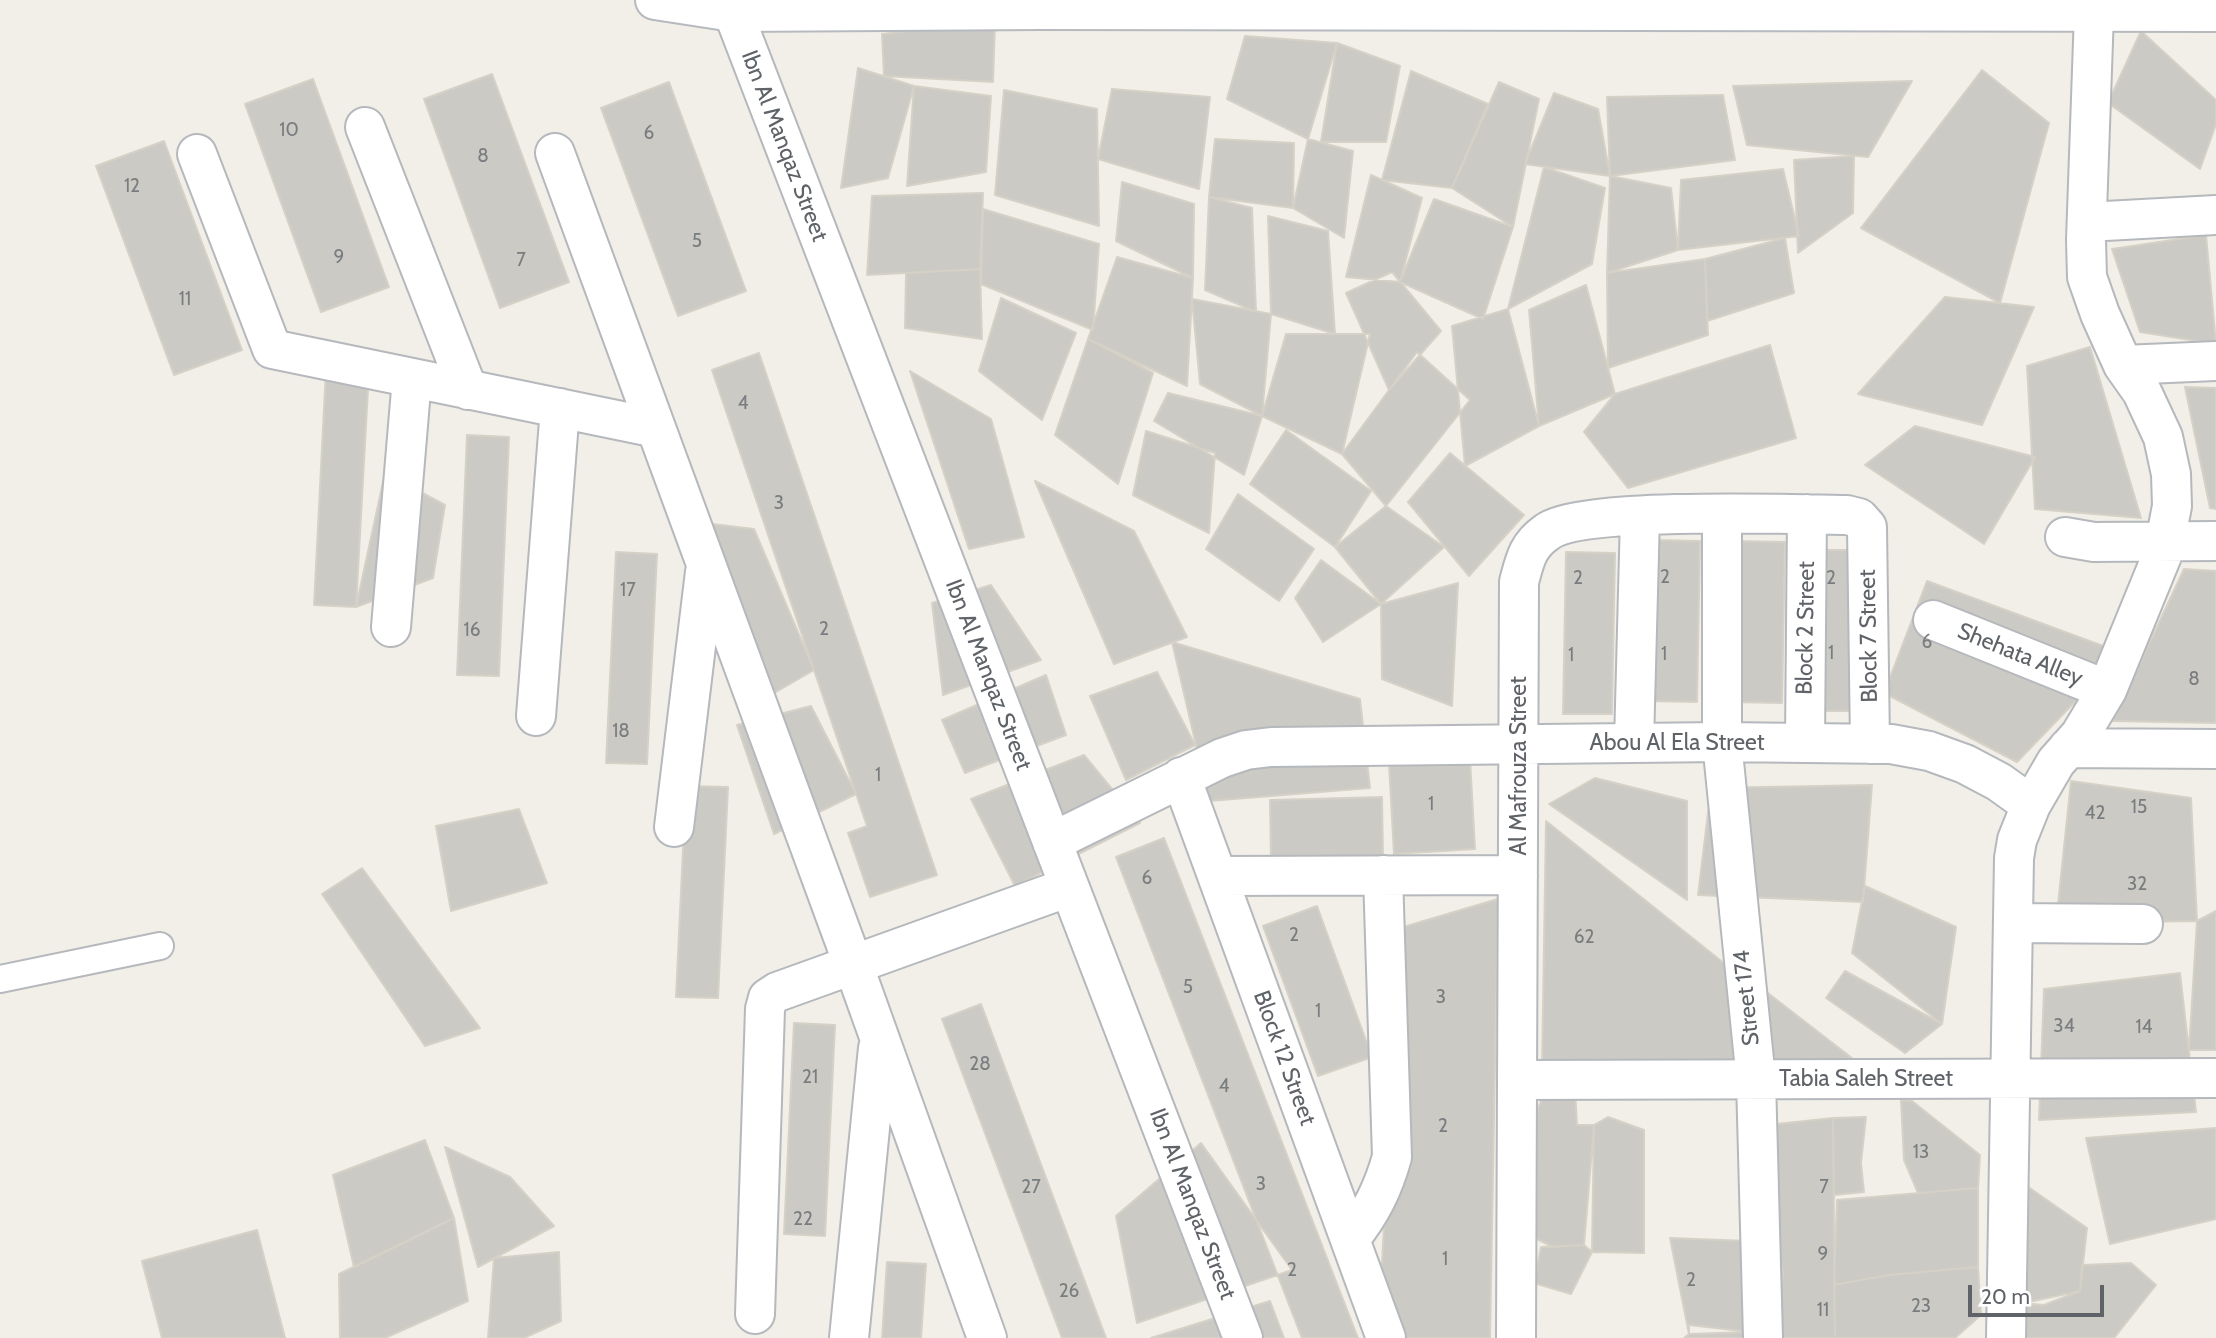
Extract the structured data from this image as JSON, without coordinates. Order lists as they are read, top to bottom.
{
  "streets": {
    "street": [
      "Ibn Al Manqaz Street",
      "Block 2 Street",
      "Block 7 Street",
      "Shehata Alley",
      "Abou Al Ela Street",
      "Al Mafrouza Street",
      "Street 174",
      "Block 12 Street",
      "Tabia Saleh Street"
    ]
  },
  "crossings": [
    ["Ibn Al Manqaz Street", "Abou Al Ela Street"],
    ["Block 2 Street", "Abou Al Ela Street"],
    ["Block 2 Street", "Al Mafrouza Street"],
    ["Block 7 Street", "Abou Al Ela Street"],
    ["Block 7 Street", "Al Mafrouza Street"],
    ["Abou Al Ela Street", "Al Mafrouza Street"],
    ["Abou Al Ela Street", "Street 174"],
    ["Abou Al Ela Street", "Block 12 Street"],
    ["Al Mafrouza Street", "Street 174"],
    ["Al Mafrouza Street", "Tabia Saleh Street"],
    ["Street 174", "Tabia Saleh Street"]
  ],
  "house_numbers": [
    "10",
    "6",
    "8",
    "12",
    "5",
    "9",
    "7",
    "11",
    "4",
    "3",
    "2",
    "2",
    "2",
    "17",
    "2",
    "16",
    "6",
    "1",
    "1",
    "1",
    "8",
    "18",
    "1",
    "1",
    "15",
    "42",
    "6",
    "32",
    "2",
    "62",
    "5",
    "3",
    "1",
    "34",
    "14",
    "28",
    "21",
    "4",
    "2",
    "13",
    "3",
    "27",
    "7",
    "22",
    "9",
    "1",
    "2",
    "2",
    "26",
    "23",
    "11"
  ],
  "scale_bar": "20 m"
}
